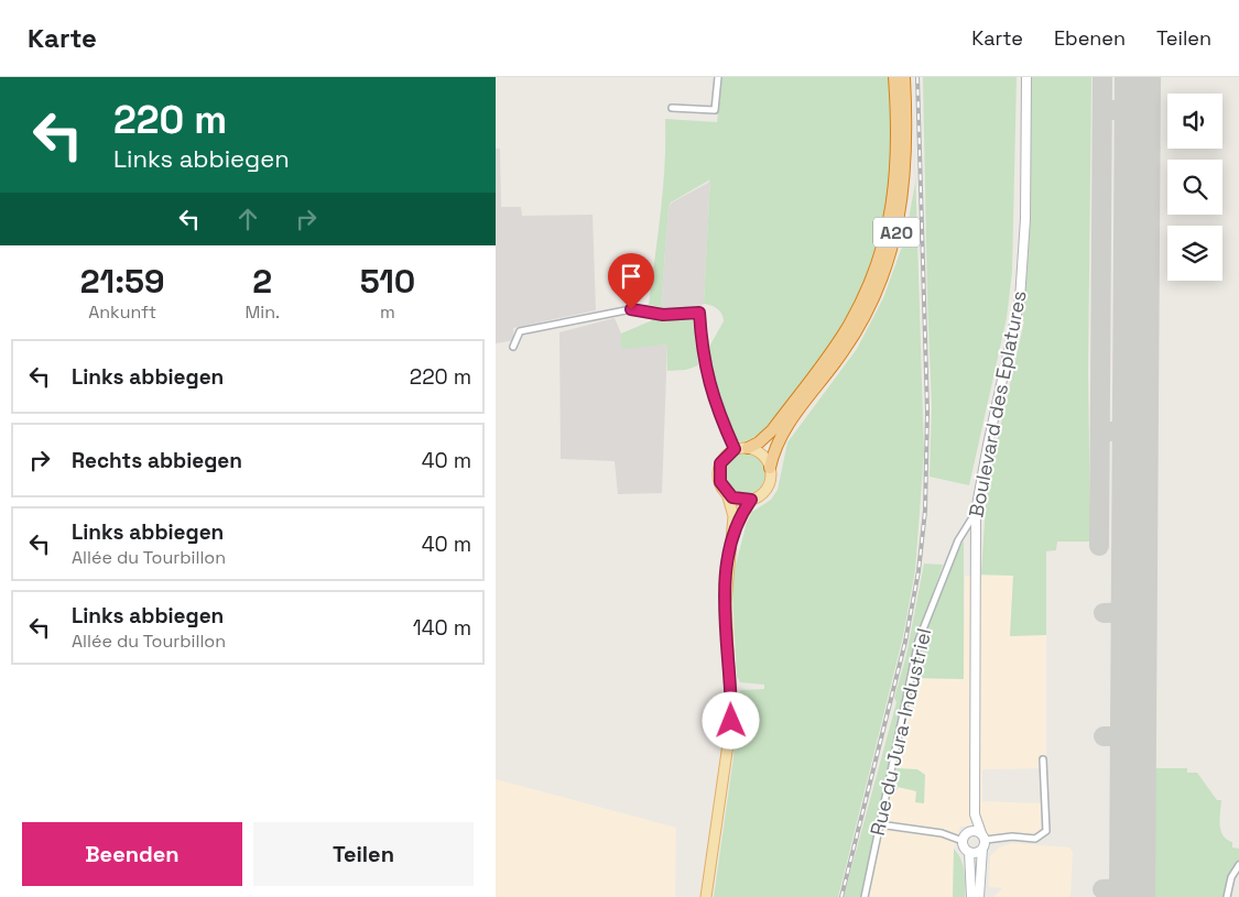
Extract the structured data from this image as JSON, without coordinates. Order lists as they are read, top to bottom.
{
  "streets": {
    "highway": ["A20"],
    "main road": ["Boulevard des Eplatures"],
    "street": ["Rue du Jura-Industriel"]
  },
  "crossings": [
    ["Boulevard des Eplatures", "Rue du Jura-Industriel"]
  ],
  "page": {
    "header": "Karte",
    "nav": ["Karte", "Ebenen", "Teilen"],
    "turn": ["220 m", "Links abbiegen"],
    "eta": [
      "21:59",
      "Ankunft",
      "2",
      "Min.",
      "510",
      "m"
    ],
    "list": [
      {
        "name": "Links abbiegen",
        "value": "220 m"
      },
      {
        "name": "Rechts abbiegen",
        "value": "40 m"
      },
      {
        "name": "Links abbiegen",
        "note": "Allée du Tourbillon",
        "value": "40 m"
      },
      {
        "name": "Links abbiegen",
        "note": "Allée du Tourbillon",
        "value": "140 m"
      }
    ],
    "buttons": ["Beenden", "Teilen"]
  }
}
